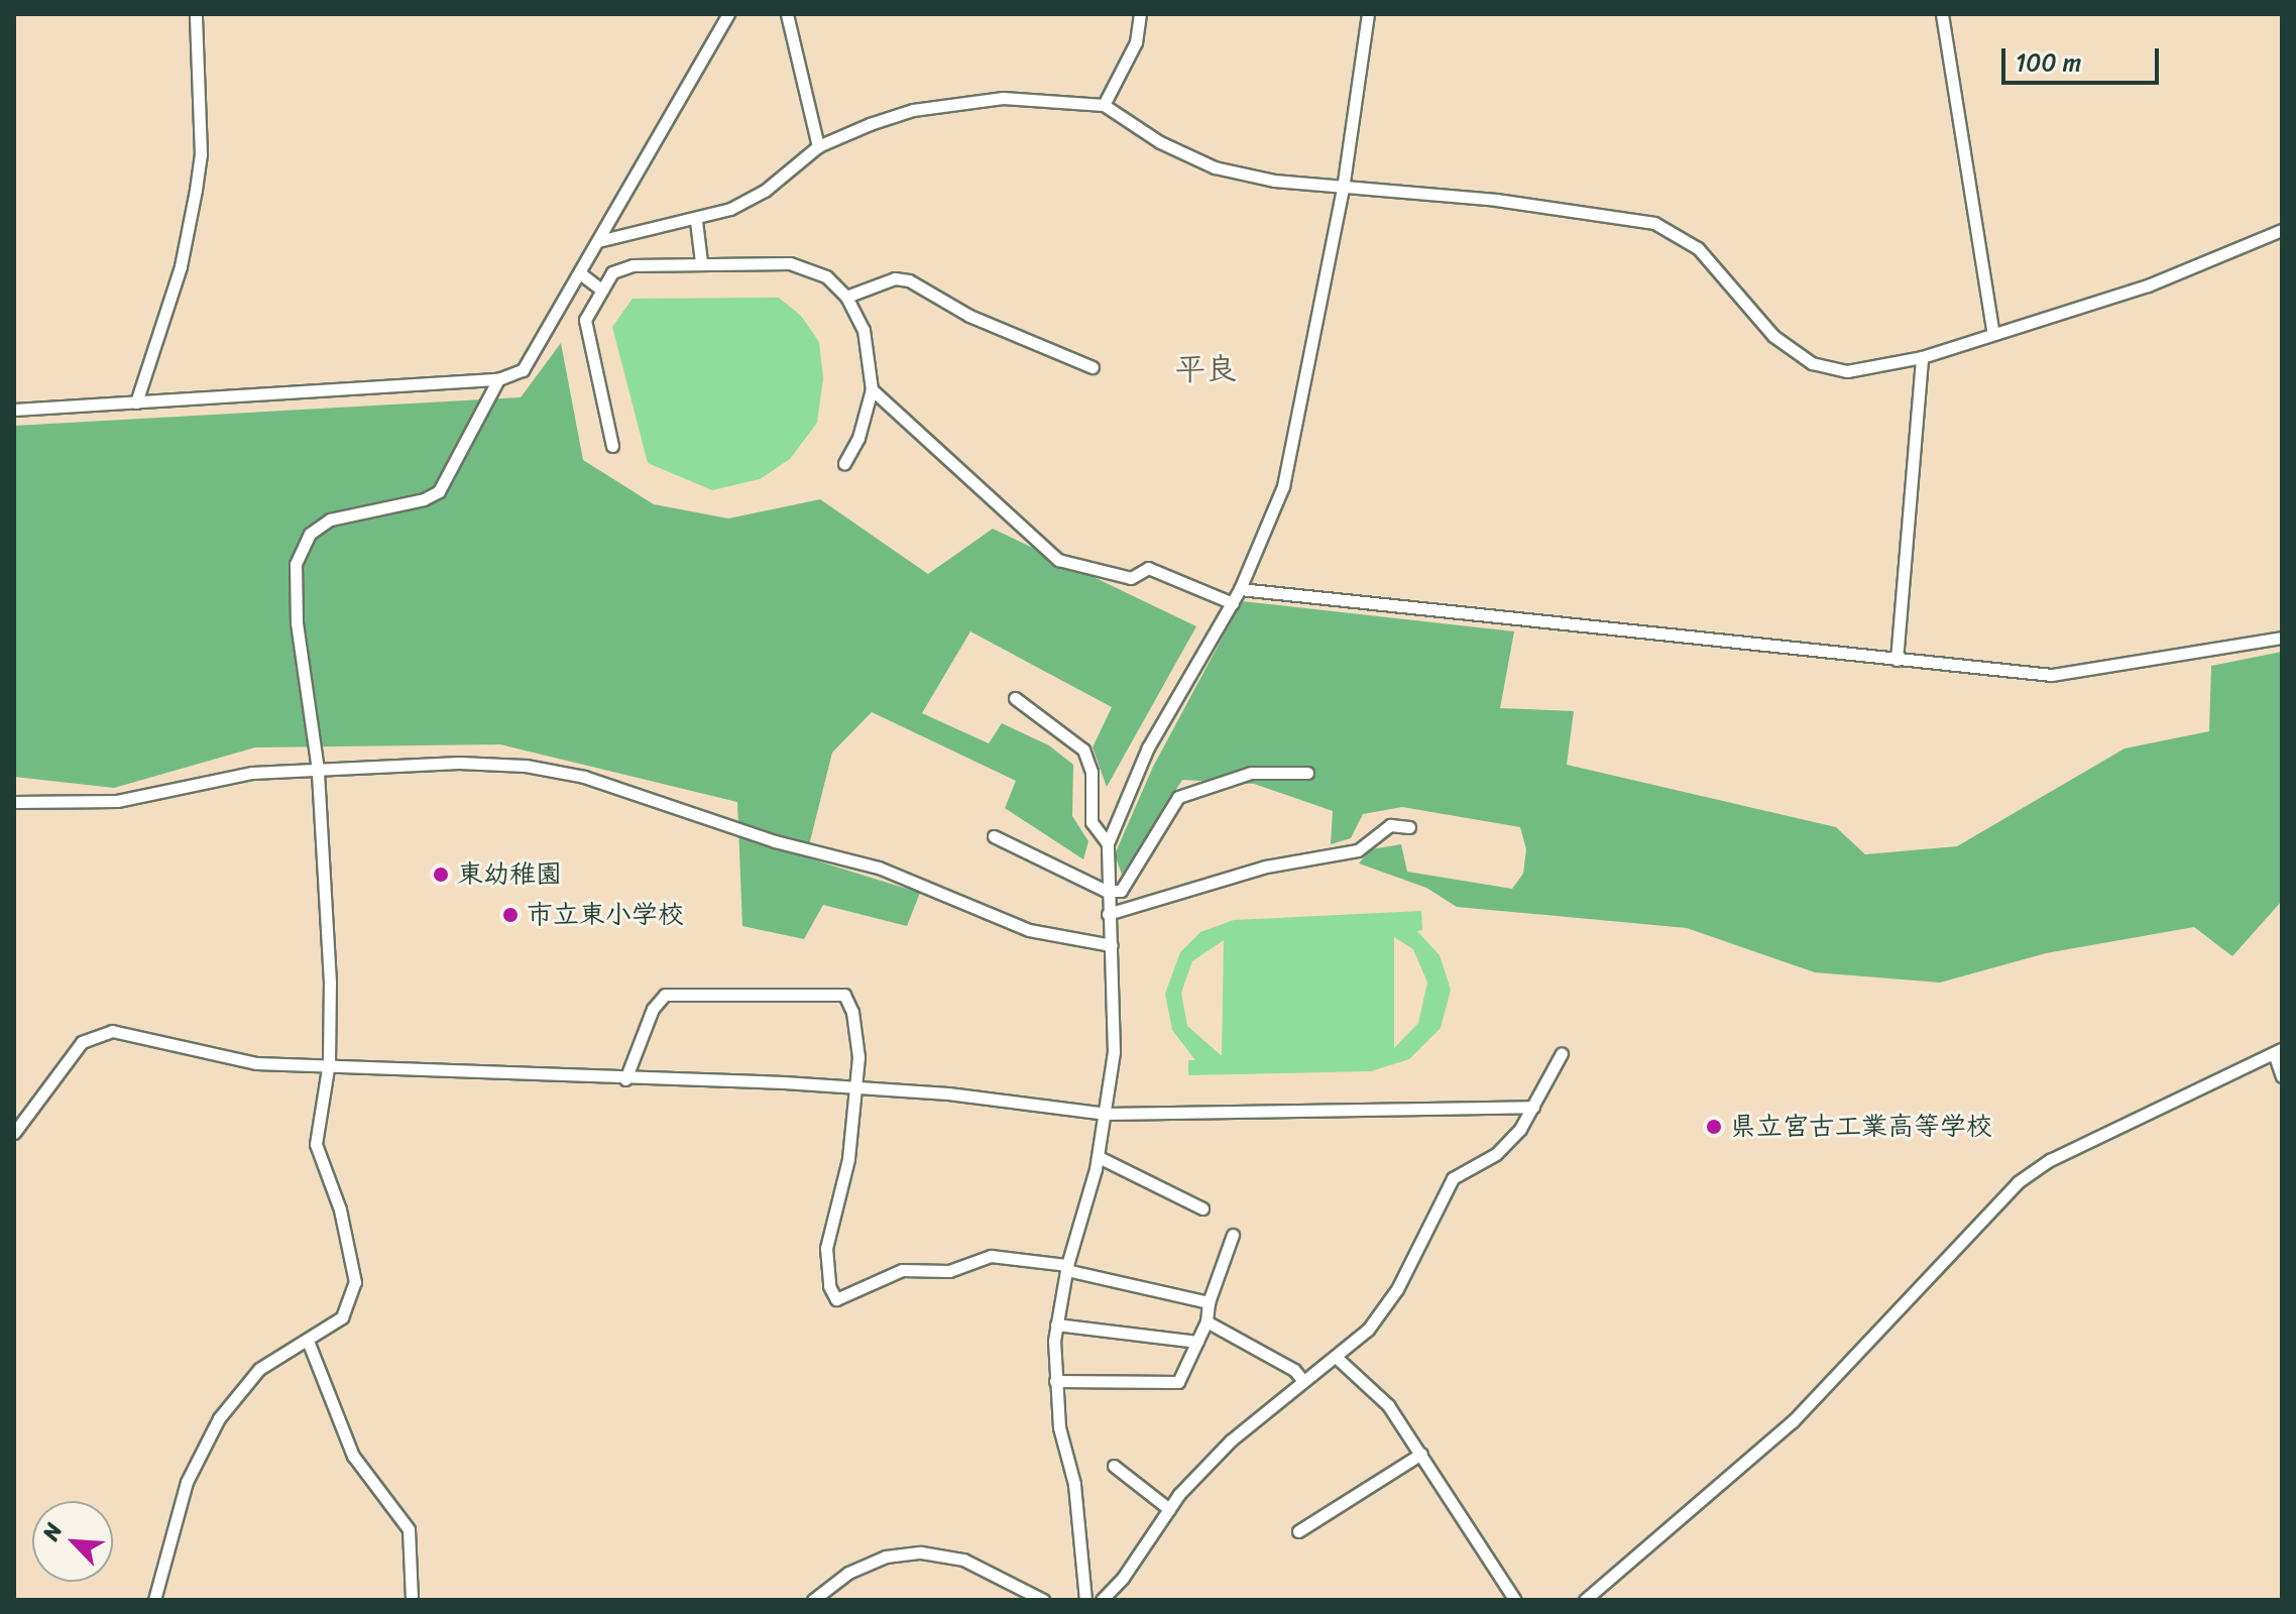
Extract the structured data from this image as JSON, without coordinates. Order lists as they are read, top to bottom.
{
  "districts": ["平良"],
  "places": ["東幼稚園", "市立東小学校", "県立宮古工業高等学校"],
  "scale_bar": "100 m",
  "north": "top left"
}
